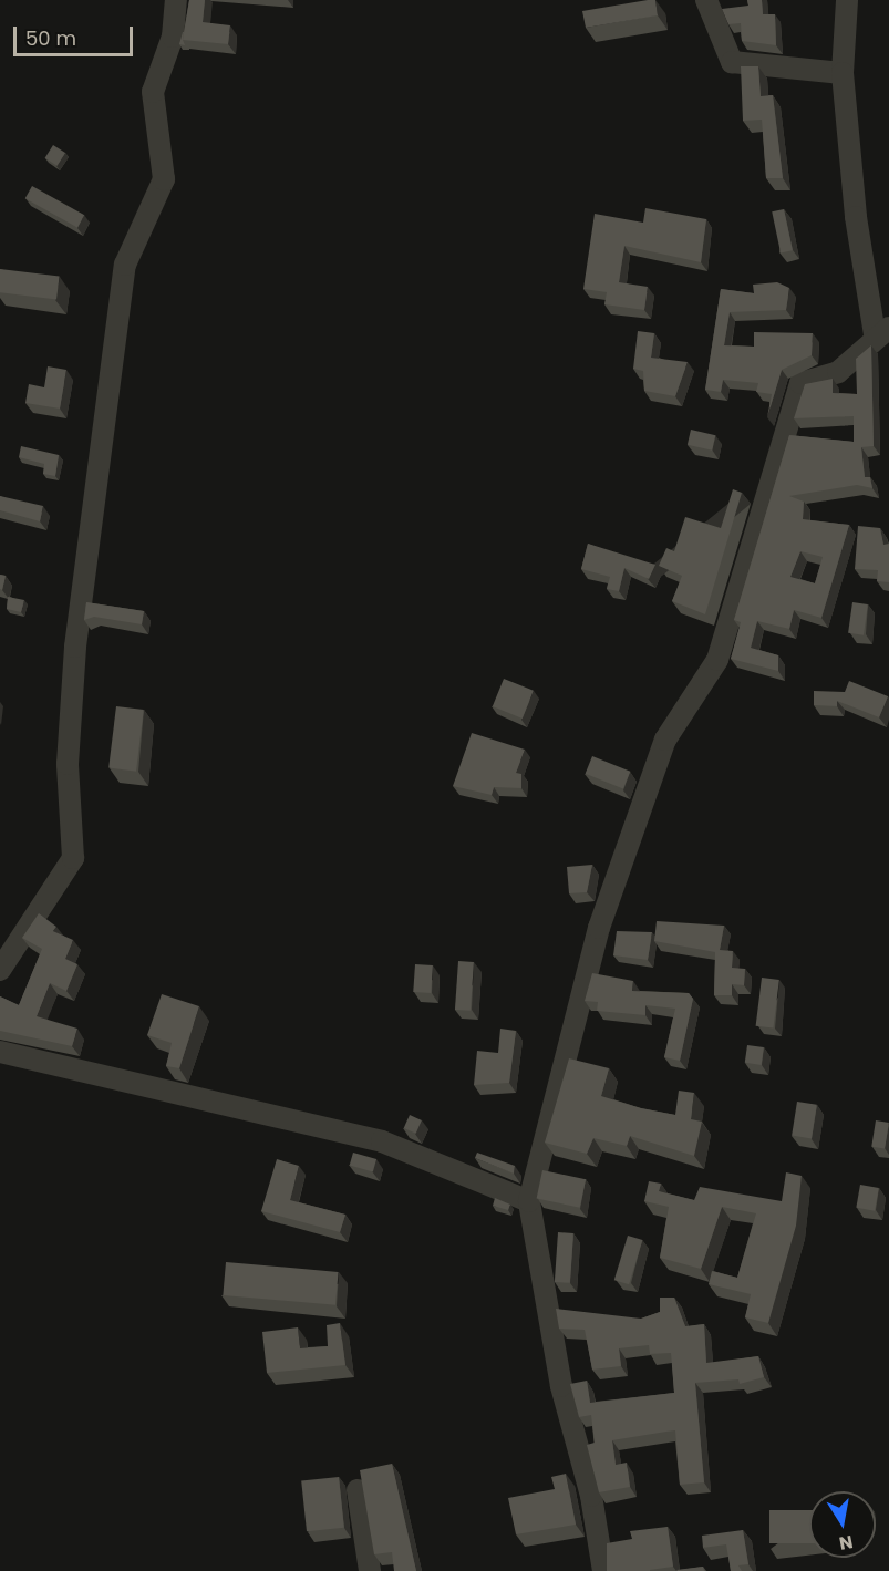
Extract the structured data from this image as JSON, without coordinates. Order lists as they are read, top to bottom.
{
  "scale_bar": "50 m",
  "north": "bottom"
}
